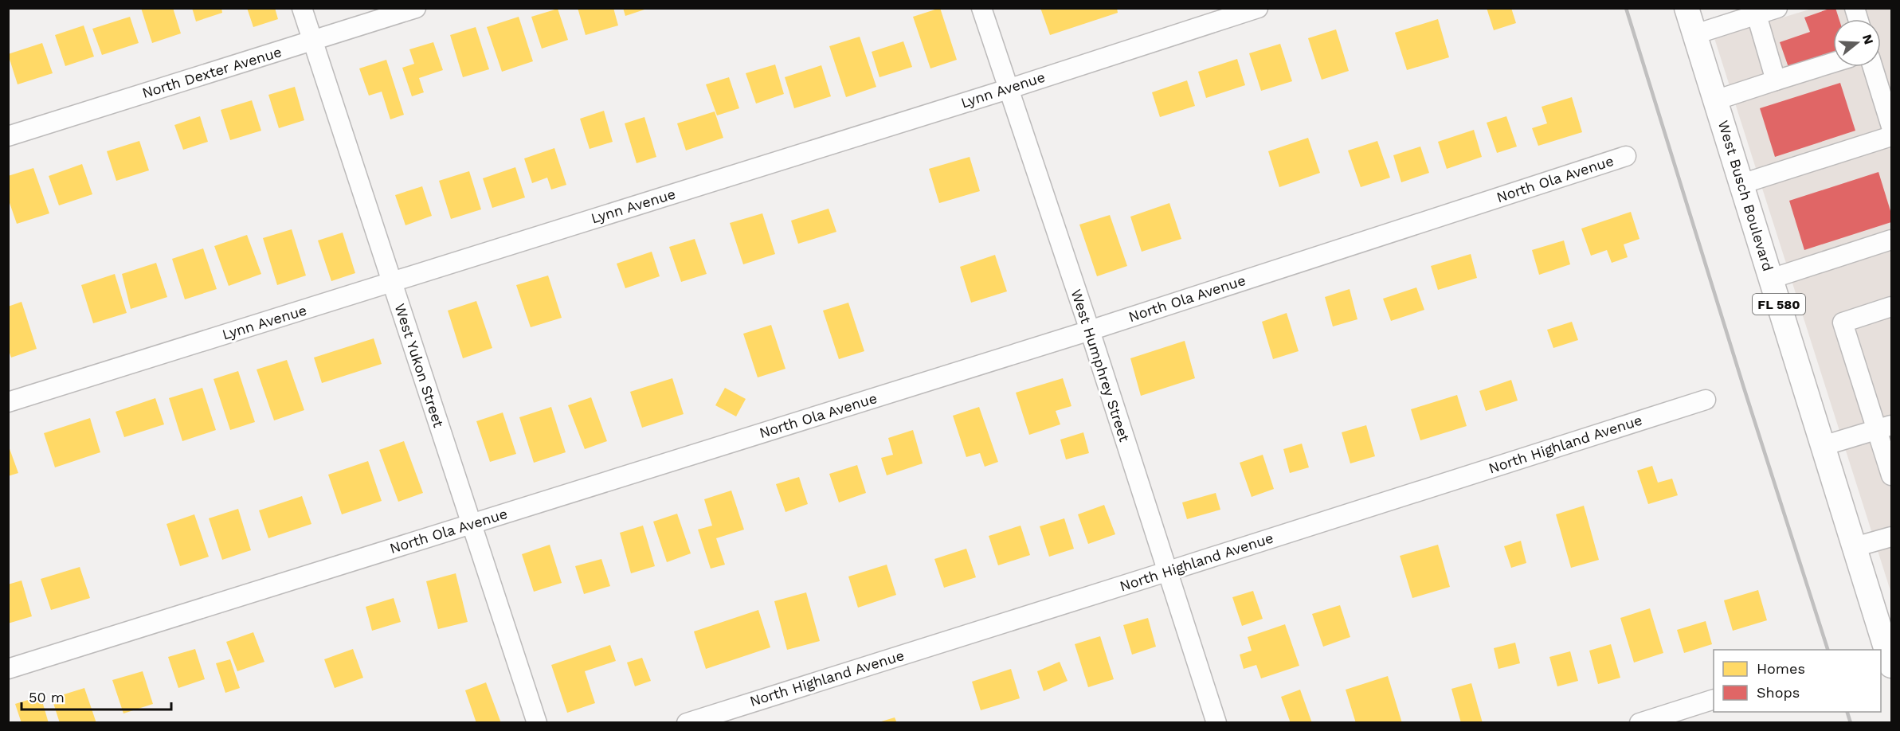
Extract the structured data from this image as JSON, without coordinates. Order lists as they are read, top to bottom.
{
  "streets": {
    "main road": ["West Busch Boulevard", "FL 580"],
    "street": [
      "North Dexter Avenue",
      "Lynn Avenue",
      "North Ola Avenue",
      "West Yukon Street",
      "West Humphrey Street",
      "North Highland Avenue"
    ]
  },
  "crossings": [
    ["North Dexter Avenue", "West Yukon Street"],
    ["Lynn Avenue", "West Yukon Street"],
    ["Lynn Avenue", "West Humphrey Street"],
    ["North Ola Avenue", "West Yukon Street"],
    ["North Ola Avenue", "West Humphrey Street"],
    ["West Humphrey Street", "North Highland Avenue"]
  ],
  "legend": ["Homes", "Shops"],
  "scale_bar": "50 m",
  "north": "right"
}
